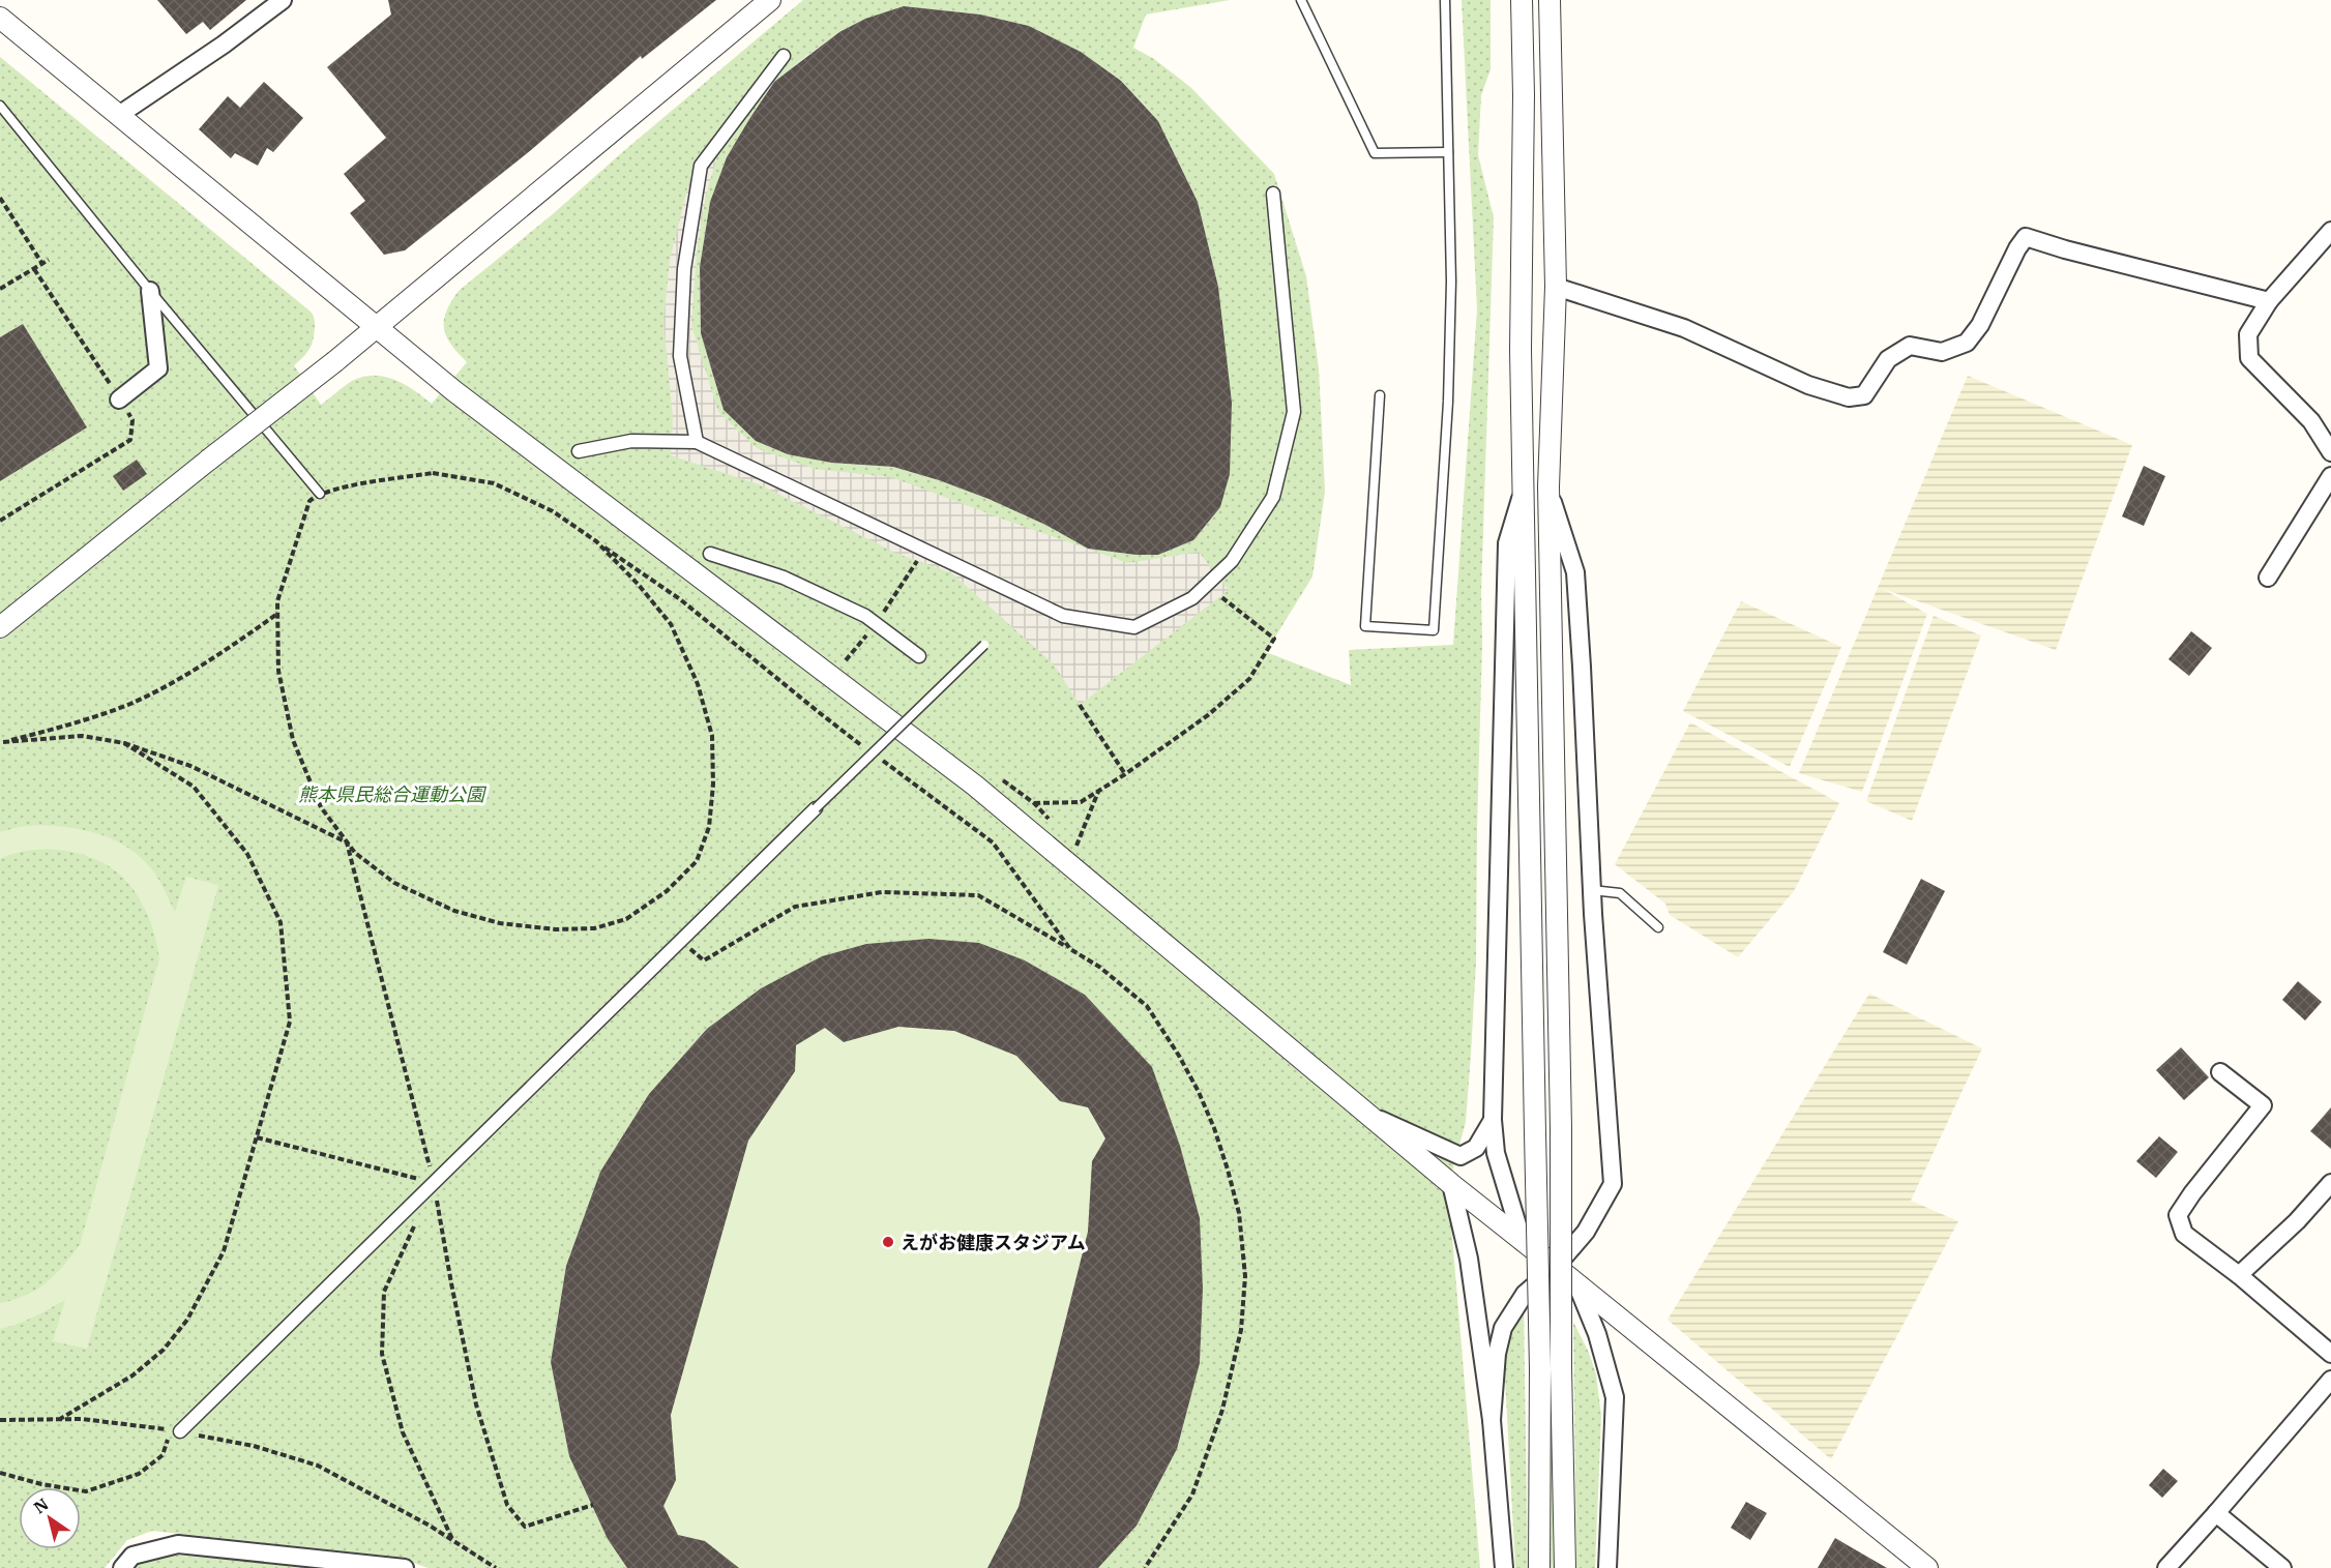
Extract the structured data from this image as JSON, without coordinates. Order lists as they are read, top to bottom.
{
  "parks": ["熊本県民総合運動公園"],
  "places": ["えがお健康スタジアム"],
  "north": "top left"
}
